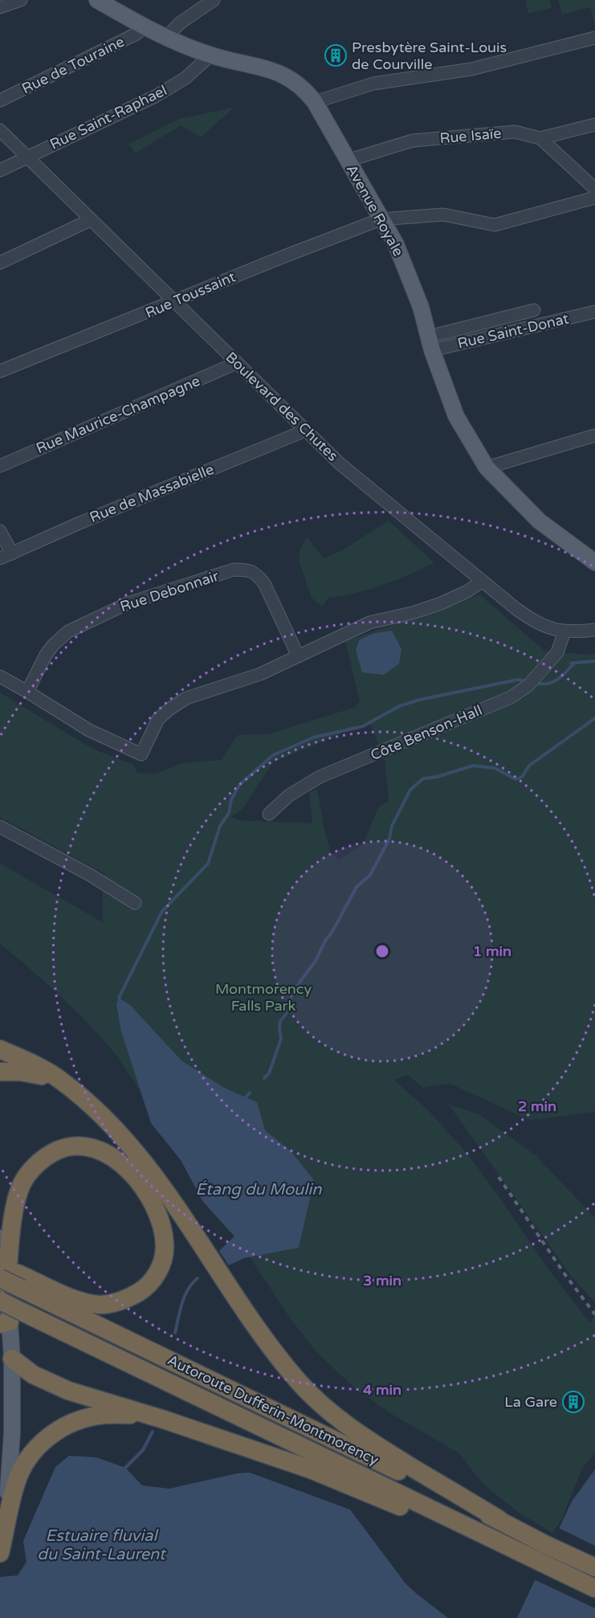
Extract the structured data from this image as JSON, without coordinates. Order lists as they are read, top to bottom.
{
  "streets": {
    "highway": ["Autoroute Dufferin-Montmorency"],
    "main road": ["Avenue Royale"],
    "street": [
      "Rue de Touraine",
      "Rue Saint-Raphael",
      "Rue Isaïe",
      "Rue Toussaint",
      "Rue Saint-Donat",
      "Boulevard des Chutes",
      "Rue Maurice-Champagne",
      "Rue de Massabielle",
      "Rue Debonnair",
      "Côte Benson-Hall"
    ]
  },
  "crossings": [
    ["Rue de Touraine", "Avenue Royale"],
    ["Rue Saint-Raphael", "Avenue Royale"],
    ["Rue Saint-Raphael", "Boulevard des Chutes"],
    ["Rue Isaïe", "Avenue Royale"],
    ["Avenue Royale", "Rue Toussaint"],
    ["Avenue Royale", "Rue Saint-Donat"],
    ["Rue Toussaint", "Boulevard des Chutes"],
    ["Boulevard des Chutes", "Rue Maurice-Champagne"],
    ["Boulevard des Chutes", "Rue de Massabielle"],
    ["Boulevard des Chutes", "Côte Benson-Hall"]
  ],
  "water": ["Étang du Moulin", "Estuaire fluvial du Saint-Laurent"],
  "parks": ["Montmorency Falls Park"],
  "places": {
    "building": ["Presbytère Saint-Louis de Courville", "La Gare"]
  },
  "rings": [
    "1 min",
    "2 min",
    "3 min",
    "4 min"
  ]
}
